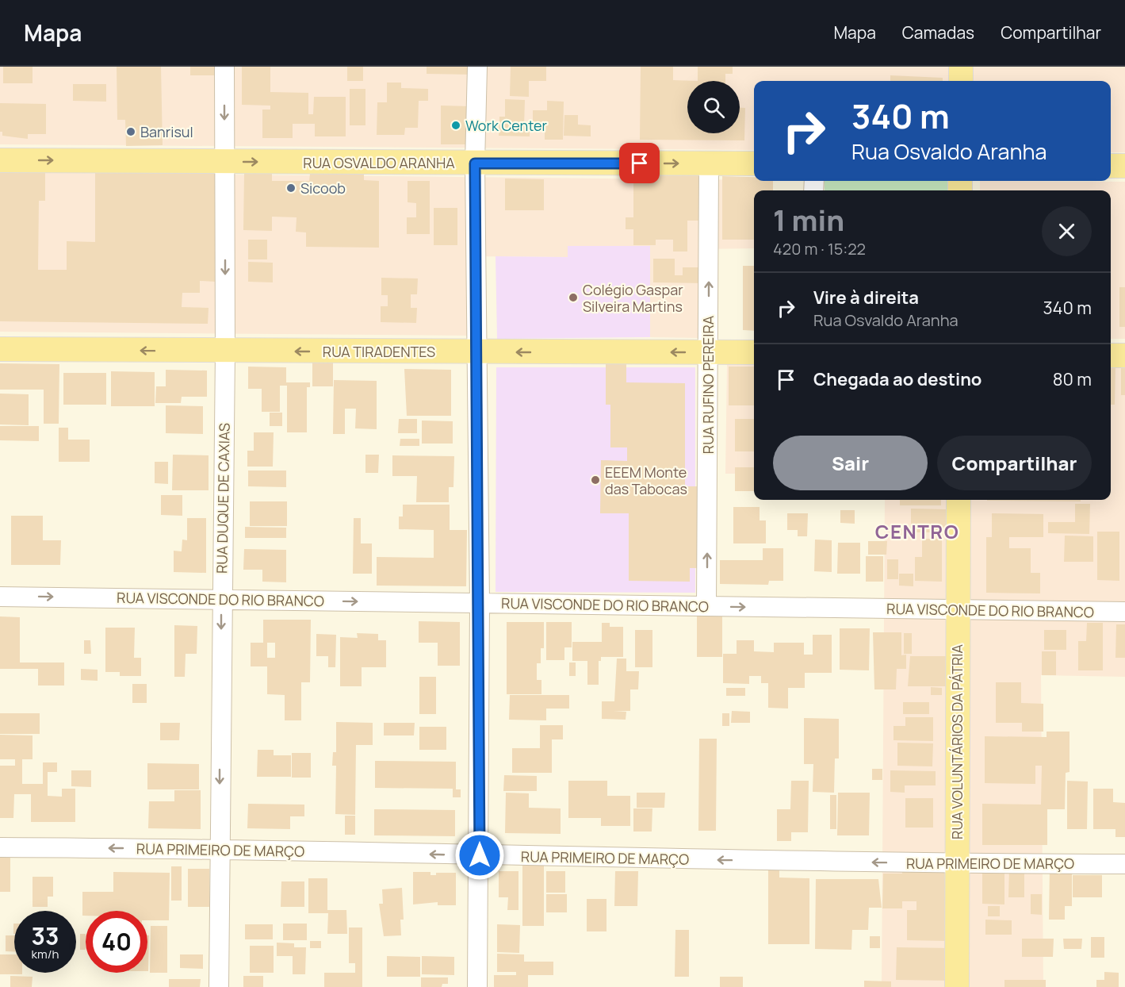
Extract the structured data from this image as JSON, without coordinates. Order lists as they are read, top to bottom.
{
  "streets": {
    "main road": ["RUA OSVALDO ARANHA", "RUA TIRADENTES", "RUA VOLUNTÁRIOS DA PÁTRIA"],
    "street": [
      "RUA RUFINO PEREIRA",
      "RUA DUQUE DE CAXIAS",
      "RUA VISCONDE DO RIO BRANCO",
      "RUA PRIMEIRO DE MARÇO"
    ]
  },
  "crossings": [
    ["RUA OSVALDO ARANHA", "RUA RUFINO PEREIRA"],
    ["RUA OSVALDO ARANHA", "RUA DUQUE DE CAXIAS"],
    ["RUA TIRADENTES", "RUA RUFINO PEREIRA"],
    ["RUA TIRADENTES", "RUA DUQUE DE CAXIAS"],
    ["RUA RUFINO PEREIRA", "RUA VISCONDE DO RIO BRANCO"],
    ["RUA DUQUE DE CAXIAS", "RUA VISCONDE DO RIO BRANCO"],
    ["RUA DUQUE DE CAXIAS", "RUA PRIMEIRO DE MARÇO"],
    ["RUA VISCONDE DO RIO BRANCO", "RUA VOLUNTÁRIOS DA PÁTRIA"],
    ["RUA VOLUNTÁRIOS DA PÁTRIA", "RUA PRIMEIRO DE MARÇO"]
  ],
  "one_way": [
    "RUA OSVALDO ARANHA",
    "RUA TIRADENTES",
    "RUA RUFINO PEREIRA",
    "RUA DUQUE DE CAXIAS",
    "RUA VISCONDE DO RIO BRANCO",
    "RUA PRIMEIRO DE MARÇO"
  ],
  "districts": ["CENTRO"],
  "places": [
    "Work Center",
    "Banrisul",
    "Sicoob",
    "Colégio Gaspar Silveira Martins",
    "EEEM Monte das Tabocas"
  ],
  "page": {
    "header": "Mapa",
    "nav": ["Mapa", "Camadas", "Compartilhar"],
    "turn": ["340 m", "Rua Osvaldo Aranha"],
    "heading": ["1 min", "420 m · 15:22"],
    "list": [
      {
        "name": "Vire à direita",
        "note": "Rua Osvaldo Aranha",
        "value": "340 m"
      },
      {
        "name": "Chegada ao destino",
        "value": "80 m"
      }
    ],
    "buttons": ["Sair", "Compartilhar"],
    "speed": "33 km/h",
    "limit": "40"
  }
}
